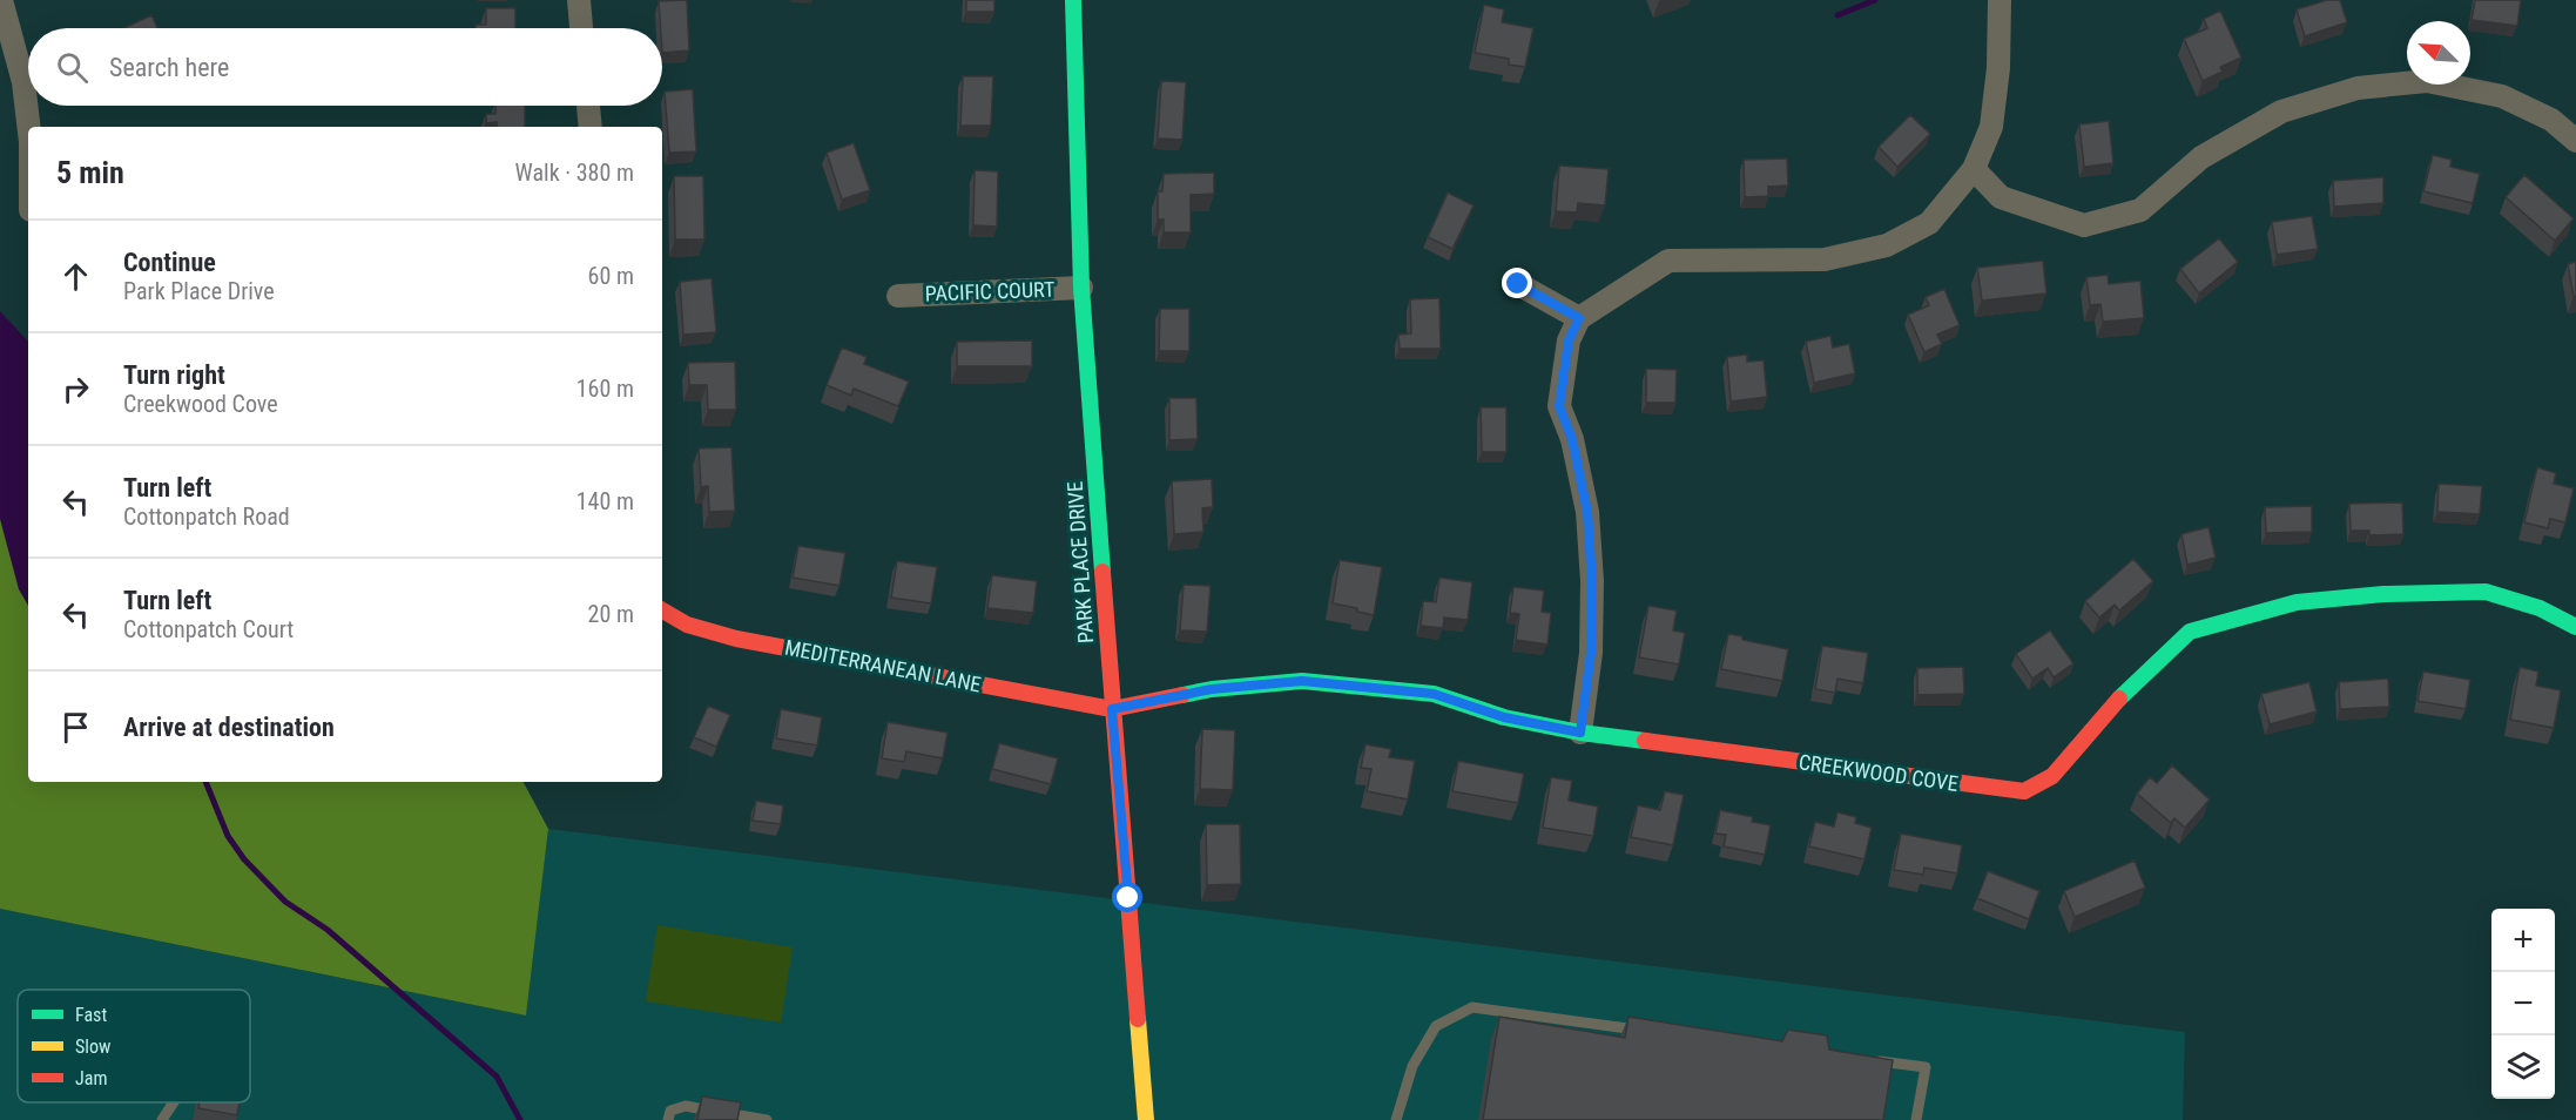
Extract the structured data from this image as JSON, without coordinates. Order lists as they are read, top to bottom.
{
  "streets": {
    "street": [
      "PACIFIC COURT",
      "PARK PLACE DRIVE",
      "MEDITERRANEAN LANE",
      "CREEKWOOD COVE"
    ]
  },
  "crossings": [
    ["PACIFIC COURT", "PARK PLACE DRIVE"],
    ["PARK PLACE DRIVE", "MEDITERRANEAN LANE"],
    ["PARK PLACE DRIVE", "CREEKWOOD COVE"],
    ["MEDITERRANEAN LANE", "CREEKWOOD COVE"]
  ],
  "legend": ["Fast", "Slow", "Jam"],
  "north": "top left",
  "page": {
    "search": "Search here",
    "heading": ["5 min", "Walk · 380 m"],
    "list": [
      ["Continue", "Park Place Drive", "60 m"],
      ["Turn right", "Creekwood Cove", "160 m"],
      ["Turn left", "Cottonpatch Road", "140 m"],
      ["Turn left", "Cottonpatch Court", "20 m"],
      "Arrive at destination"
    ],
    "map_buttons": ["+", "−"]
  }
}
